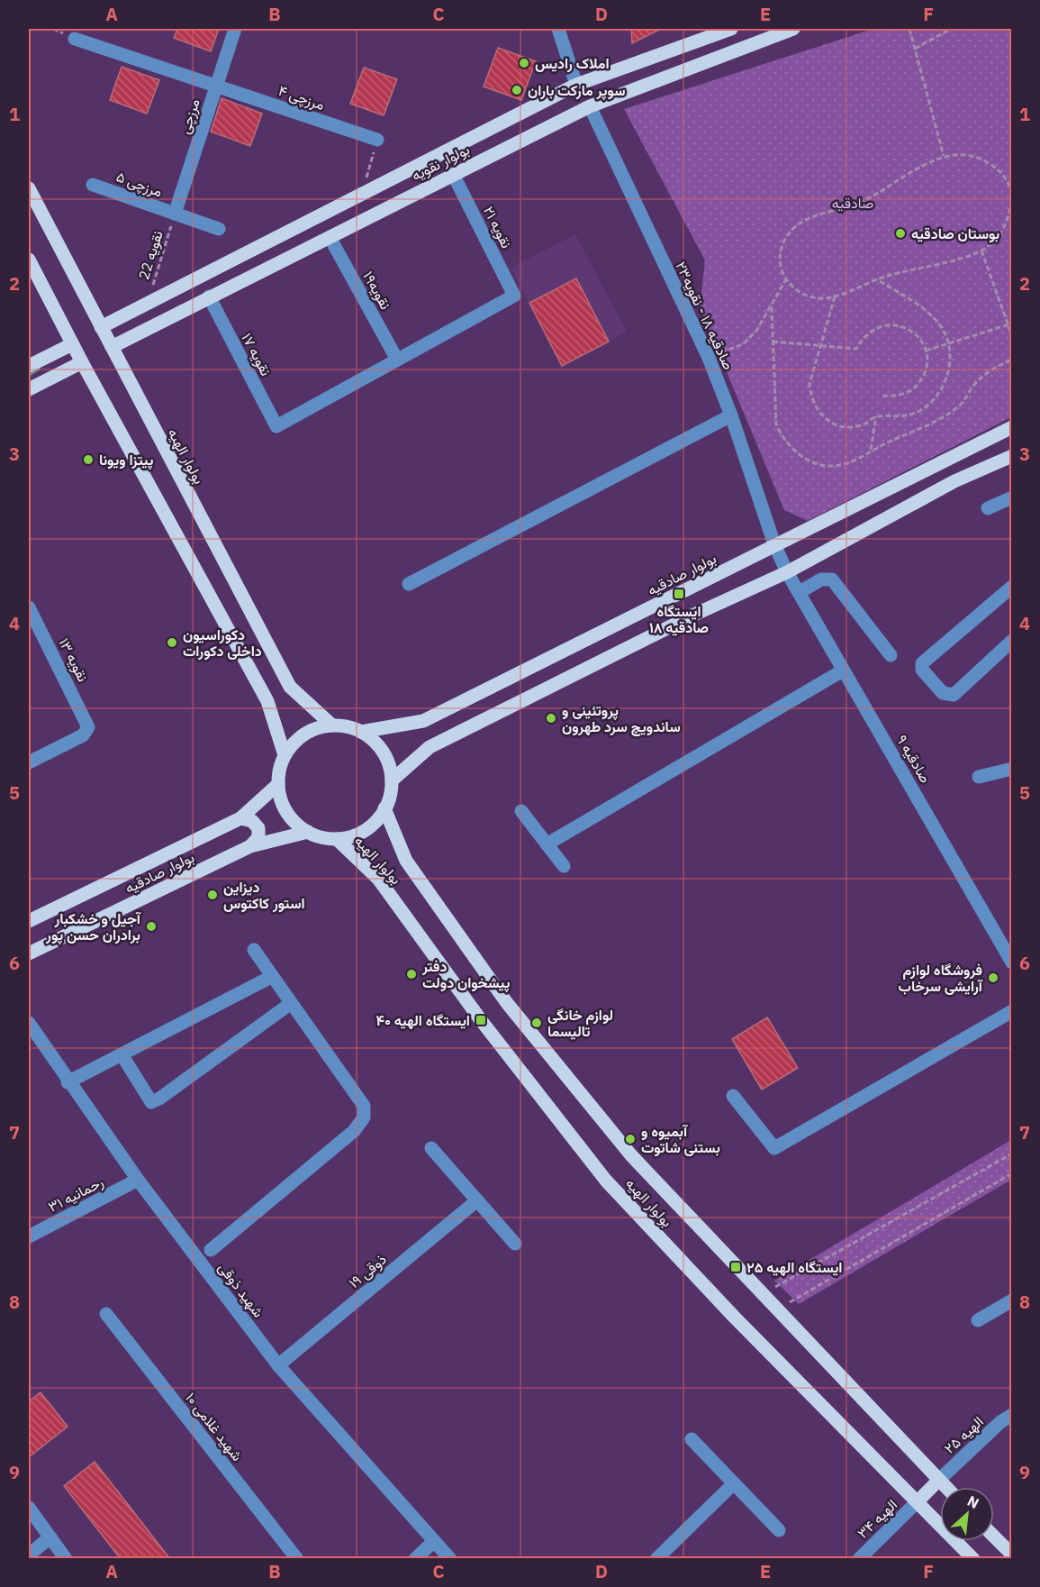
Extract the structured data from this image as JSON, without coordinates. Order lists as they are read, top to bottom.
{
  "streets": {
    "main road": ["بولوار نقویه", "بولوار الهیه", "بولوار صادقیه"],
    "street": [
      "مرزچی ۴",
      "مرزچی",
      "مرزچی ۵",
      "نقویه ۲۱",
      "نقویه۱۹",
      "صادقیه ۱۸ - نقویه۲۳",
      "نقویه ۱۷",
      "نقویه ۱۳",
      "صادقیه ۹",
      "رحمانیه ۳۱",
      "ذوقی ۱۹",
      "شهید ذوقی",
      "شهید غلامی ۱۰",
      "الهیه ۲۵",
      "الهیه ۳۴"
    ],
    "path": ["نقویه 22"]
  },
  "crossings": [
    ["مرزچی ۴", "مرزچی"],
    ["مرزچی", "مرزچی ۵"],
    ["مرزچی", "نقویه 22"],
    ["بولوار نقویه", "نقویه ۲۱"],
    ["بولوار نقویه", "نقویه 22"],
    ["بولوار نقویه", "نقویه۱۹"],
    ["بولوار نقویه", "صادقیه ۱۸ - نقویه۲۳"],
    ["بولوار نقویه", "نقویه ۱۷"],
    ["بولوار نقویه", "بولوار الهیه"],
    ["مرزچی ۵", "نقویه 22"],
    ["نقویه ۲۱", "نقویه۱۹"],
    ["نقویه ۲۱", "نقویه ۱۷"],
    ["نقویه۱۹", "نقویه ۱۷"],
    ["صادقیه ۱۸ - نقویه۲۳", "بولوار صادقیه"],
    ["صادقیه ۱۸ - نقویه۲۳", "صادقیه ۹"],
    ["بولوار الهیه", "بولوار صادقیه"],
    ["بولوار الهیه", "الهیه ۲۵"],
    ["بولوار الهیه", "الهیه ۳۴"],
    ["رحمانیه ۳۱", "شهید ذوقی"],
    ["ذوقی ۱۹", "شهید ذوقی"]
  ],
  "parks": ["صادقیه"],
  "places": {
    "other": [
      "املاک رادیس",
      "سوپر مارکت باران",
      "بوستان صادقیه",
      "پیتزا ویونا",
      "دکوراسیون داخلی دکورات",
      "پروتئینی و ساندویچ سرد طهرون",
      "دیزاین استور کاکتوس",
      "آجیل و خشکبار برادران حسن پور",
      "دفتر پیشخوان دولت",
      "فروشگاه لوازم آرایشی سرخاب",
      "لوازم خانگی تالیسما",
      "آبمیوه و بستنی شاتوت"
    ],
    "transit": ["ایستگاه صادقیه ۱۸", "ایستگاه الهیه ۴۰", "ایستگاه الهیه ۲۵"]
  },
  "north": "top right",
  "grid": {
    "columns": [
      "A",
      "B",
      "C",
      "D",
      "E",
      "F"
    ],
    "rows": [
      "1",
      "2",
      "3",
      "4",
      "5",
      "6",
      "7",
      "8",
      "9"
    ]
  }
}
